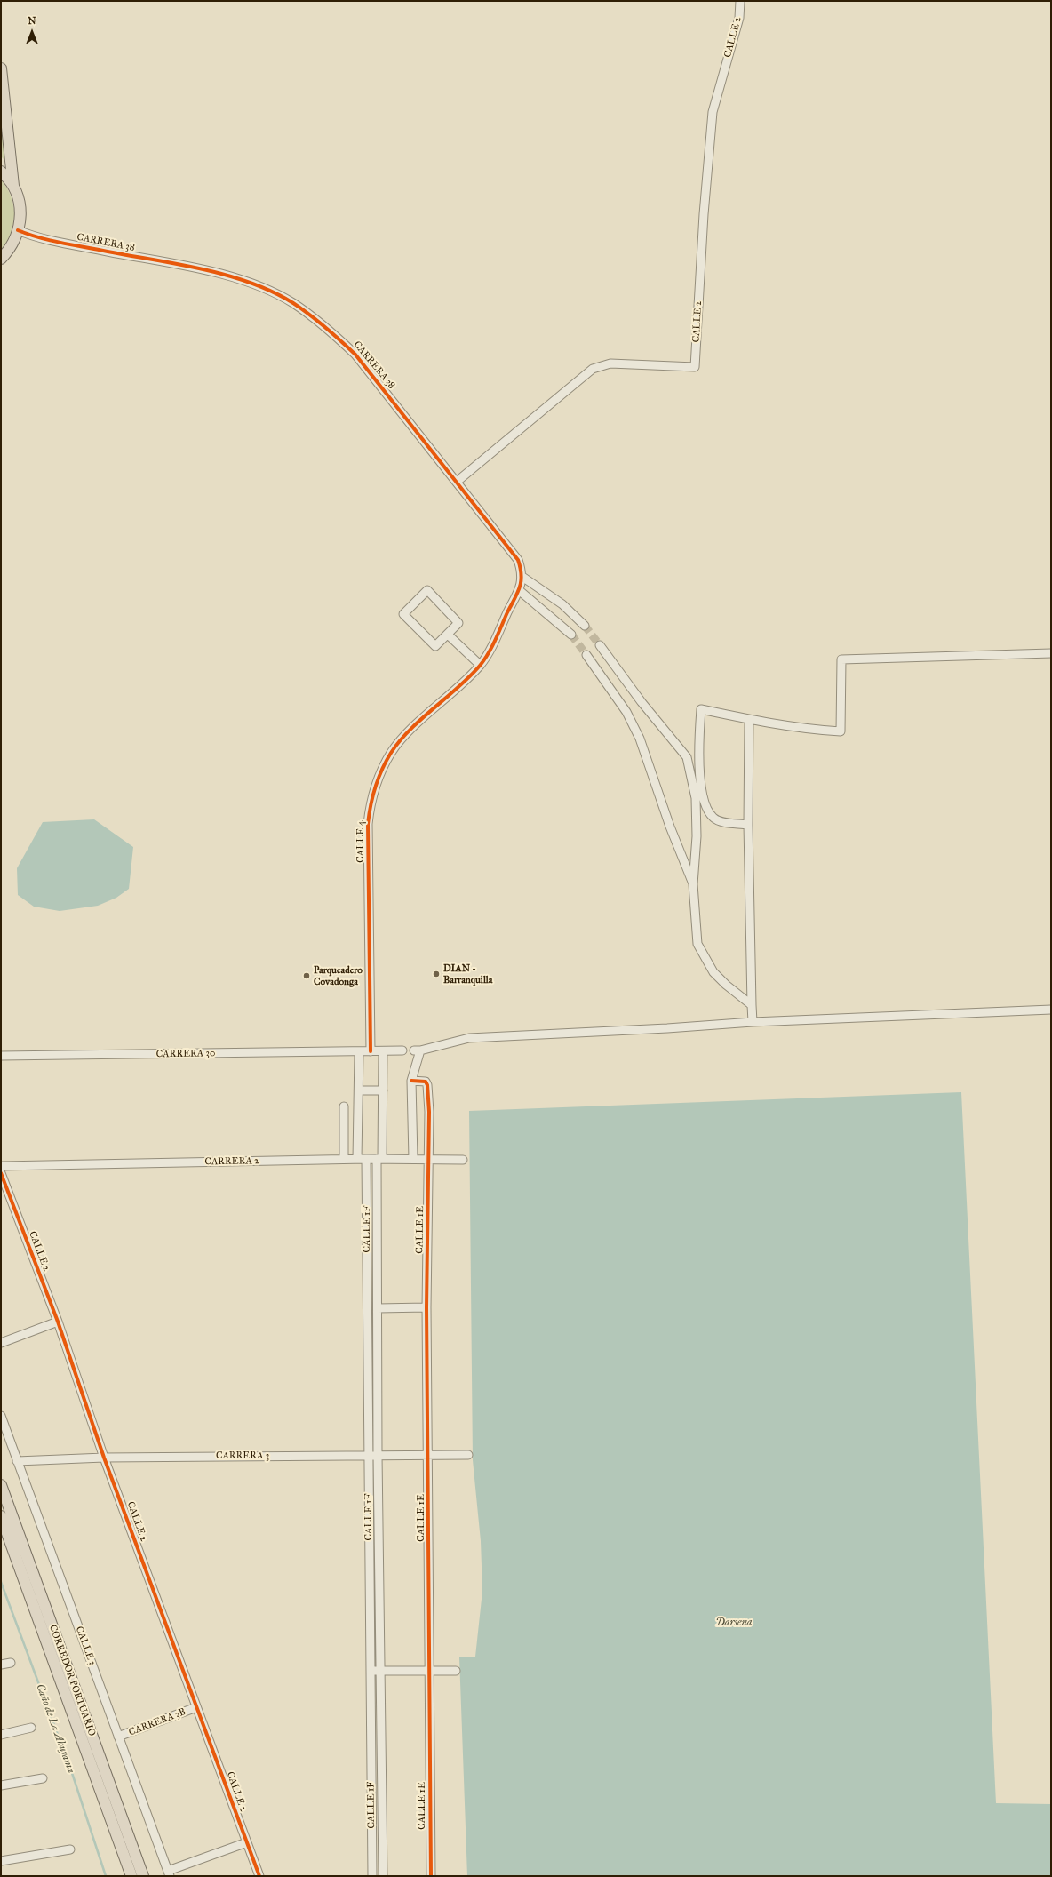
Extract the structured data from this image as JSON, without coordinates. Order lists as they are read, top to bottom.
{
  "streets": {
    "main road": ["CORREDOR PORTUARIO"],
    "street": [
      "CALLE 2",
      "CARRERA 38",
      "CALLE 4",
      "CARRERA 30",
      "CARRERA 2",
      "CALLE 1F",
      "CALLE 1E",
      "CARRERA 3",
      "CALLE 3",
      "CARRERA 3B"
    ]
  },
  "crossings": [
    ["CALLE 2", "CARRERA 38"],
    ["CALLE 2", "CARRERA 3"],
    ["CALLE 2", "CARRERA 3B"],
    ["CARRERA 38", "CALLE 4"],
    ["CALLE 4", "CARRERA 30"],
    ["CARRERA 30", "CALLE 1F"],
    ["CARRERA 2", "CALLE 1F"],
    ["CARRERA 2", "CALLE 1E"],
    ["CALLE 1F", "CARRERA 3"],
    ["CALLE 1E", "CARRERA 3"],
    ["CARRERA 3", "CALLE 3"],
    ["CALLE 3", "CARRERA 3B"]
  ],
  "water": ["Darsena", "Caño de La Ahuyama"],
  "places": ["DIAN - Barranquilla", "Parqueadero Covadonga"],
  "north": "top"
}
